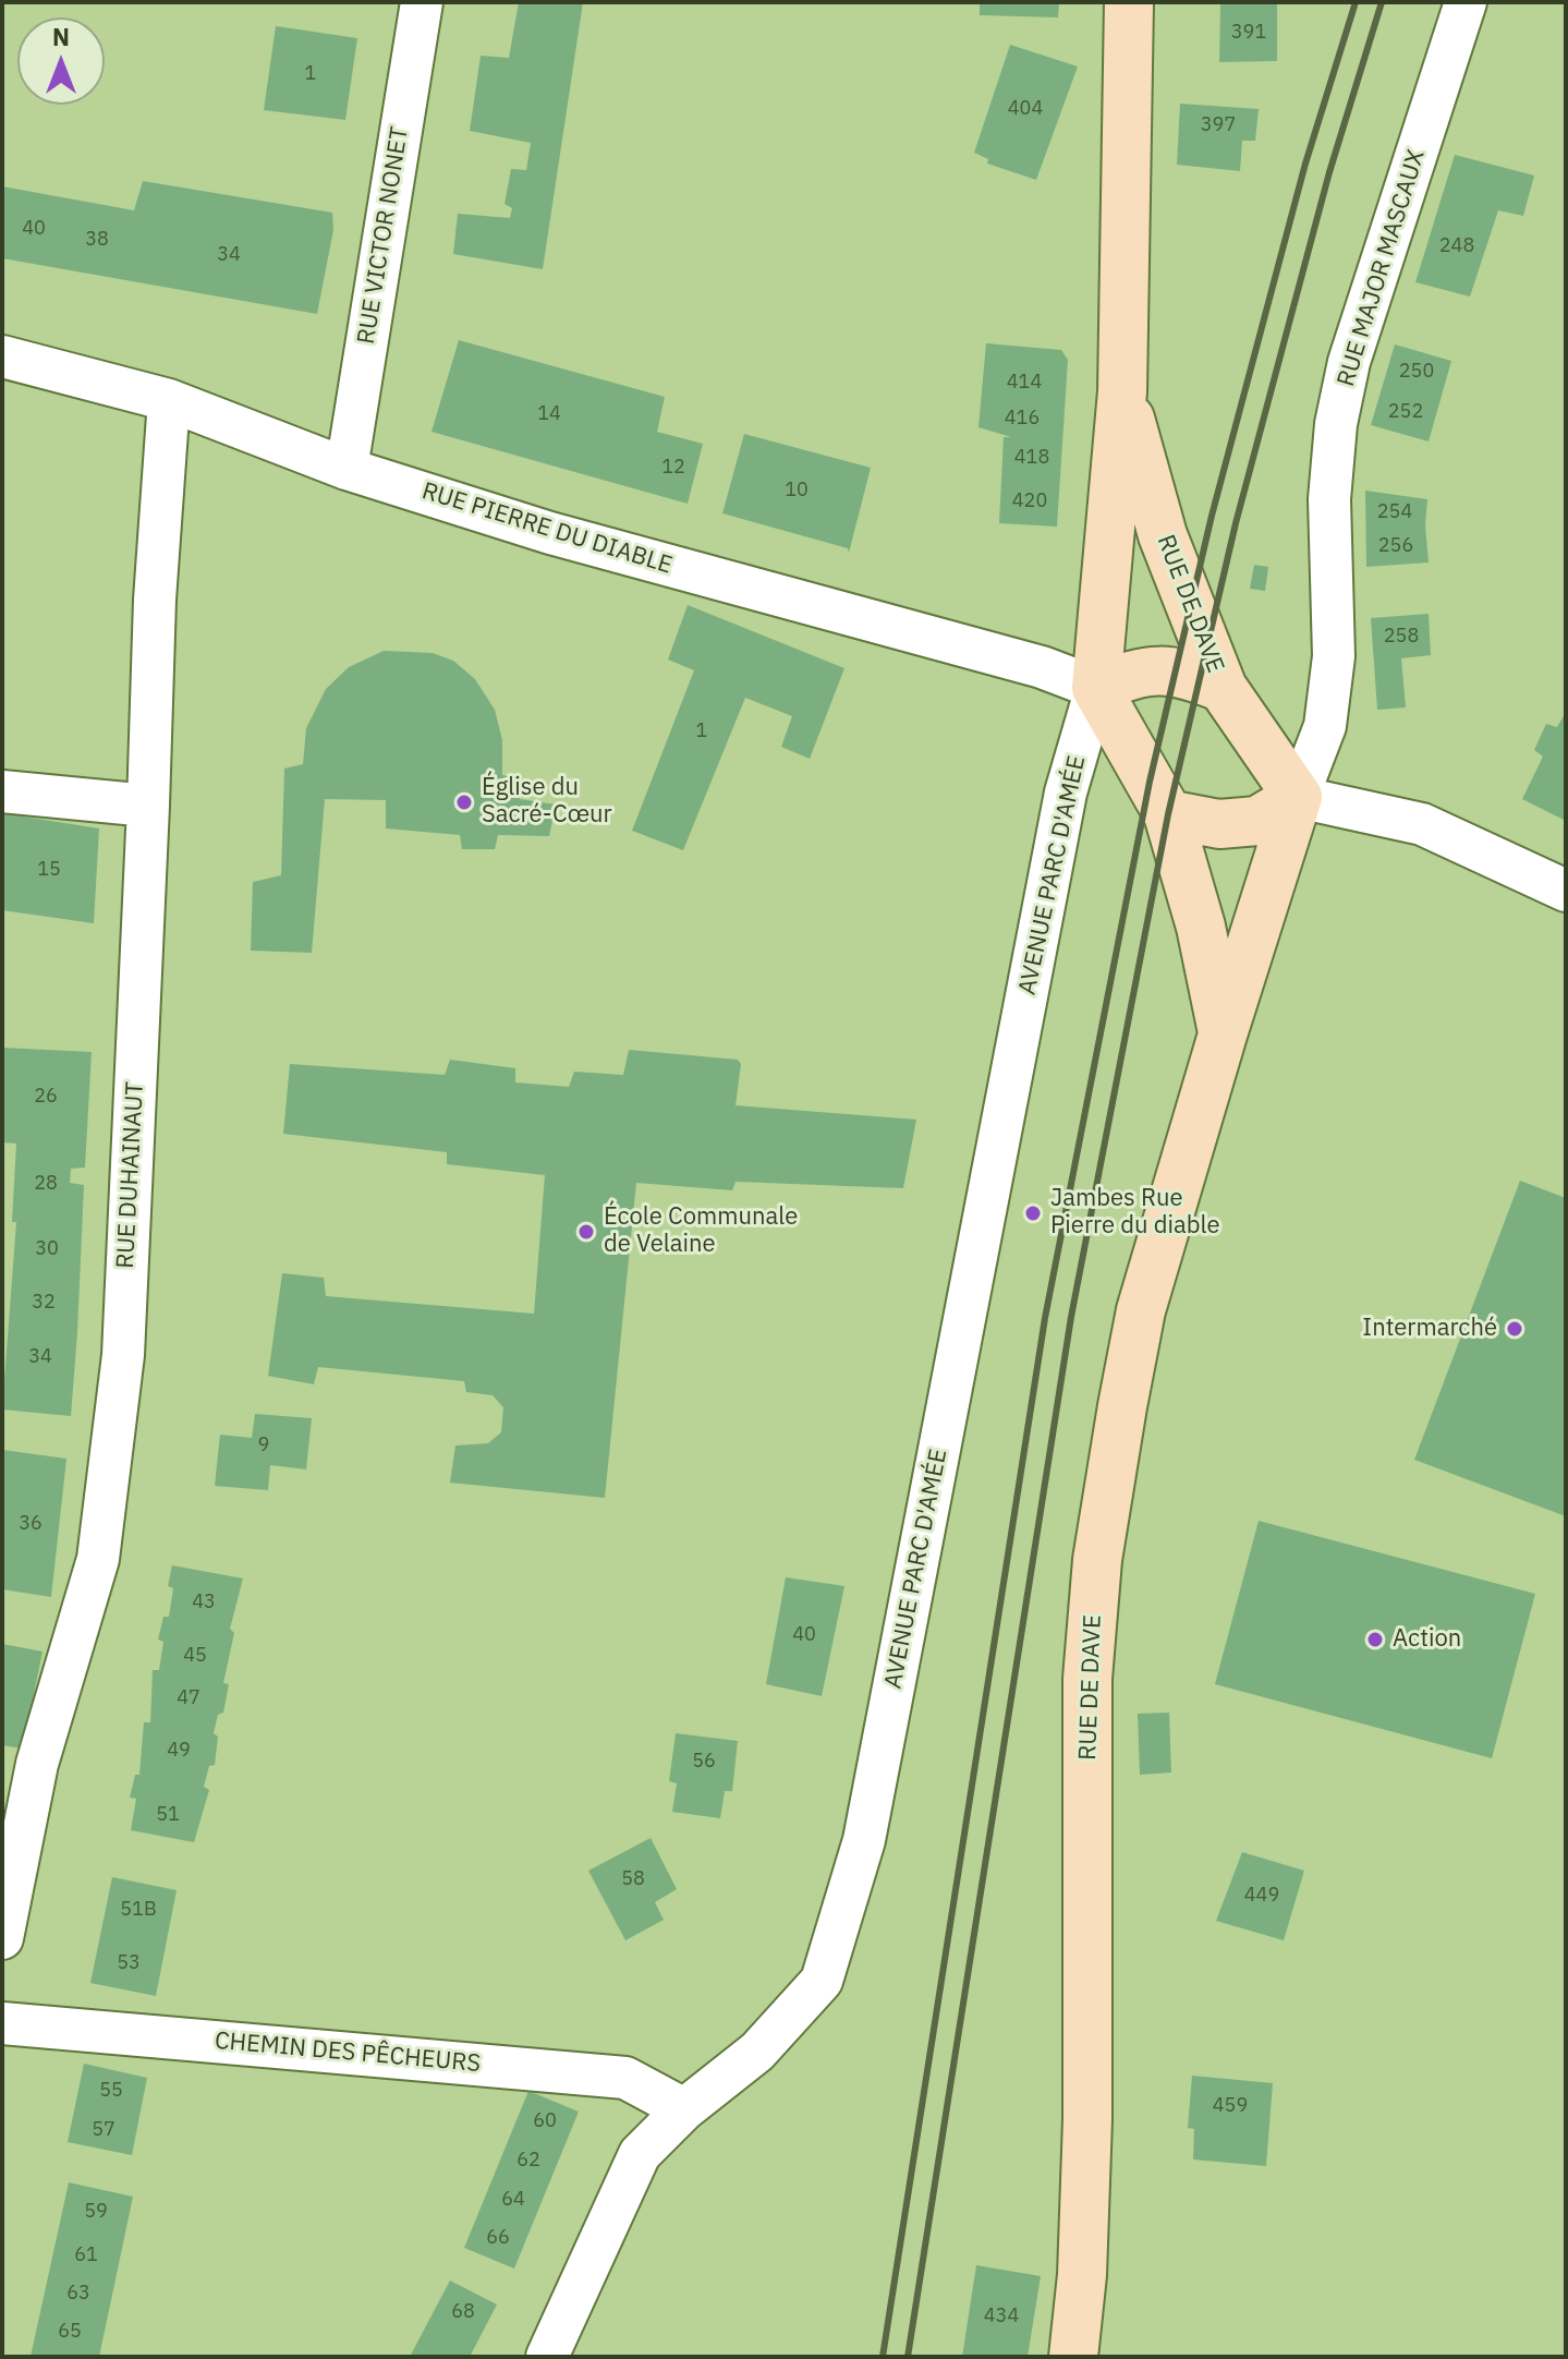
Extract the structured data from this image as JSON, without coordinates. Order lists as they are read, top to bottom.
{
  "streets": {
    "main road": ["RUE DE DAVE"],
    "street": [
      "RUE VICTOR NONET",
      "RUE MAJOR MASCAUX",
      "RUE PIERRE DU DIABLE",
      "AVENUE PARC D'AMÉE",
      "RUE DUHAINAUT",
      "CHEMIN DES PÊCHEURS"
    ]
  },
  "crossings": [
    ["RUE VICTOR NONET", "RUE PIERRE DU DIABLE"],
    ["RUE MAJOR MASCAUX", "RUE DE DAVE"],
    ["RUE PIERRE DU DIABLE", "RUE DE DAVE"],
    ["RUE PIERRE DU DIABLE", "AVENUE PARC D'AMÉE"],
    ["RUE PIERRE DU DIABLE", "RUE DUHAINAUT"],
    ["RUE DE DAVE", "AVENUE PARC D'AMÉE"],
    ["AVENUE PARC D'AMÉE", "CHEMIN DES PÊCHEURS"]
  ],
  "places": [
    "Église du Sacré-Cœur",
    "Jambes Rue Pierre du diable",
    "École Communale de Velaine",
    "Intermarché",
    "Action"
  ],
  "house_numbers": [
    "391",
    "1",
    "404",
    "397",
    "40",
    "38",
    "248",
    "34",
    "250",
    "414",
    "252",
    "14",
    "416",
    "418",
    "12",
    "10",
    "420",
    "254",
    "256",
    "258",
    "1",
    "15",
    "26",
    "28",
    "30",
    "32",
    "34",
    "9",
    "36",
    "43",
    "40",
    "45",
    "47",
    "49",
    "56",
    "51",
    "58",
    "449",
    "51B",
    "53",
    "55",
    "459",
    "60",
    "57",
    "62",
    "64",
    "59",
    "66",
    "61",
    "63",
    "68",
    "434",
    "65"
  ],
  "north": "top"
}
